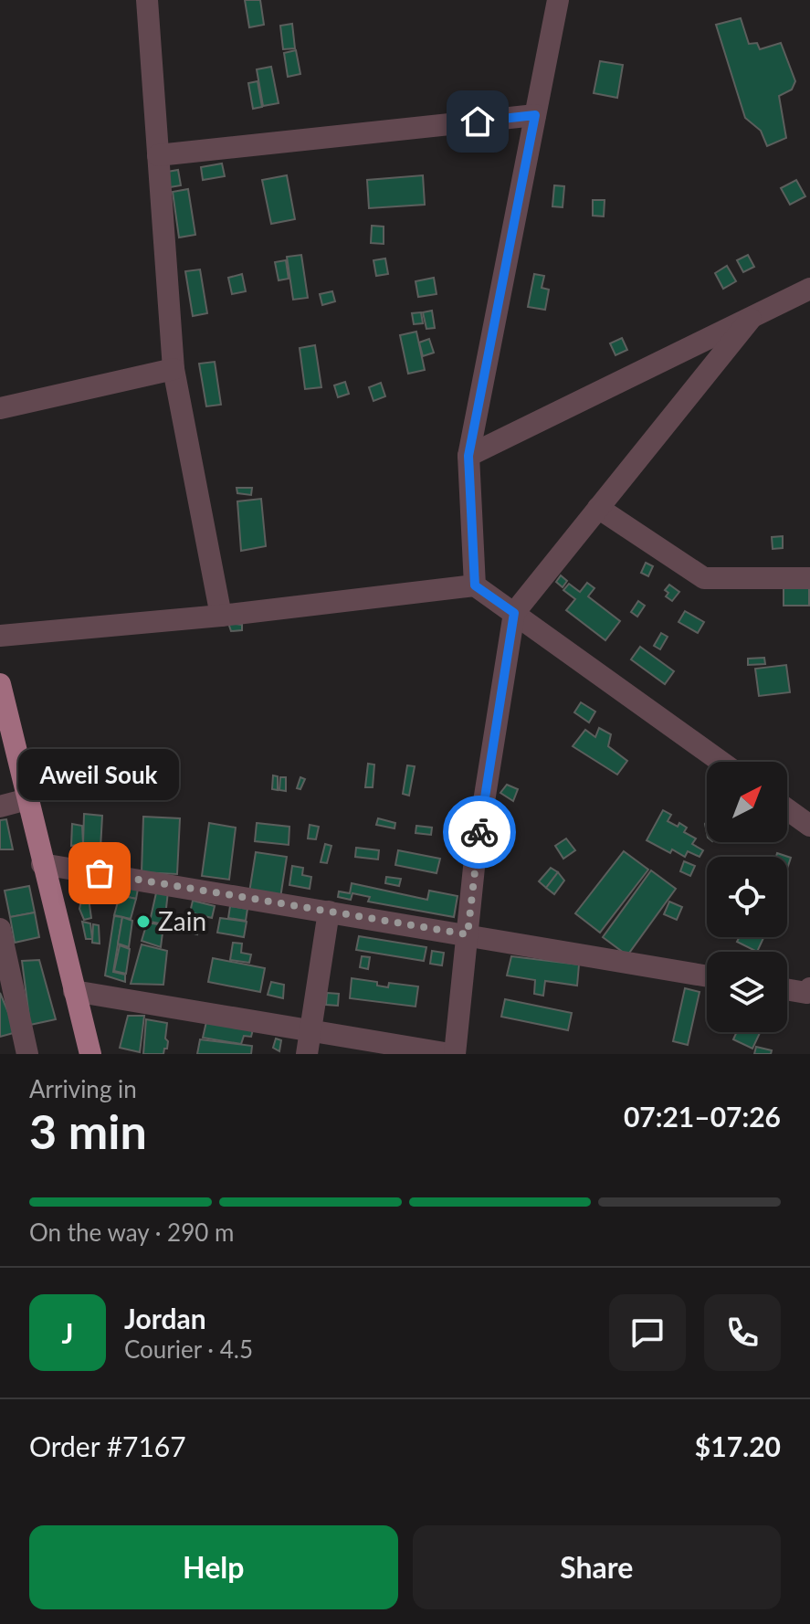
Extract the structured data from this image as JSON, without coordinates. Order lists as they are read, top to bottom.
{
  "places": ["Aweil Souk", "Zain"],
  "north": "top right",
  "page": {
    "bubble": "Aweil Souk",
    "heading": ["3 min", "Arriving in", "07:21–07:26"],
    "panel": [
      "Jordan",
      "Courier · 4.5",
      "Order #7167",
      "$17.20"
    ],
    "bar": "On the way · 290 m",
    "round": "J",
    "buttons": ["Help", "Share"]
  }
}
